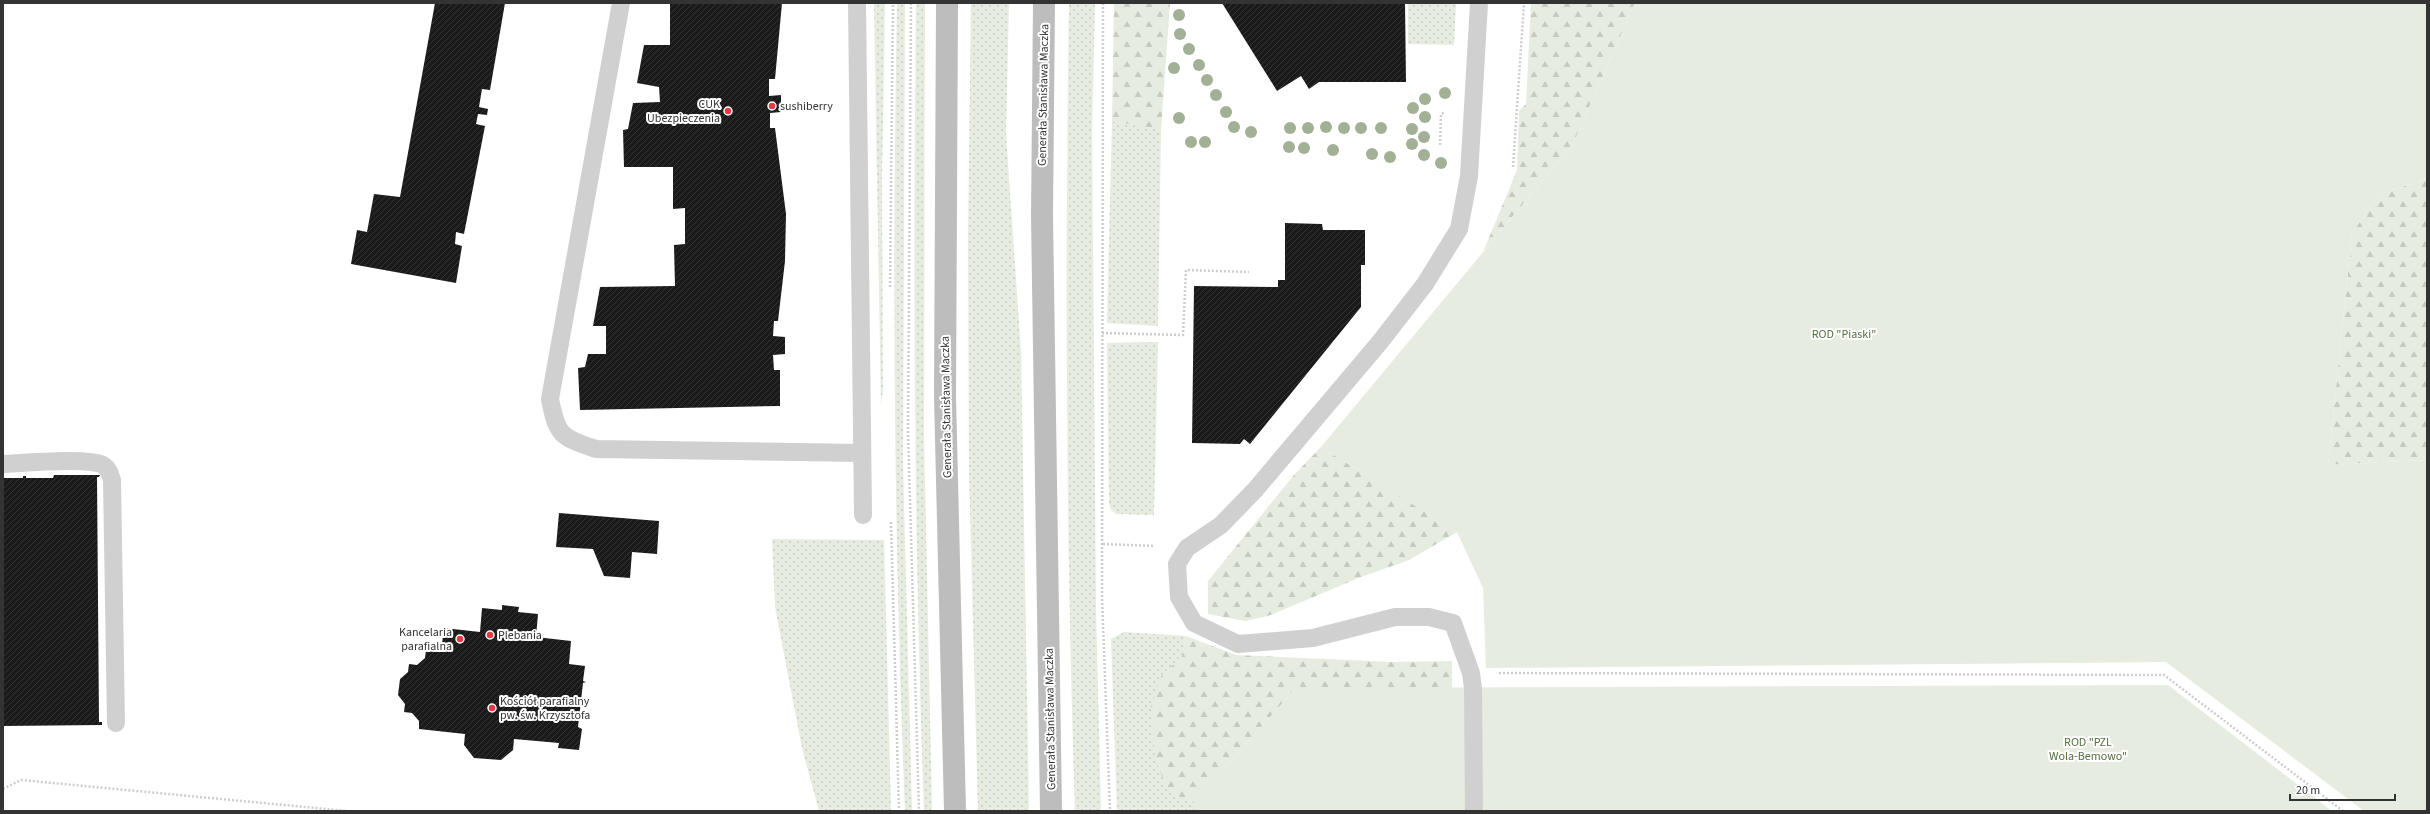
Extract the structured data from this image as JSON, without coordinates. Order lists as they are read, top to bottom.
{
  "streets": {
    "main road": ["Generała Stanisława Maczka"]
  },
  "parks": ["ROD \"Piaski\"", "ROD \"PZL Wola-Bemowo\""],
  "places": [
    "sushiberry",
    "CUK Ubezpieczenia",
    "Plebania",
    "Kancelaria parafialna",
    "Kościół parafialny pw. św. Krzysztofa"
  ],
  "scale_bar": "20 m"
}
